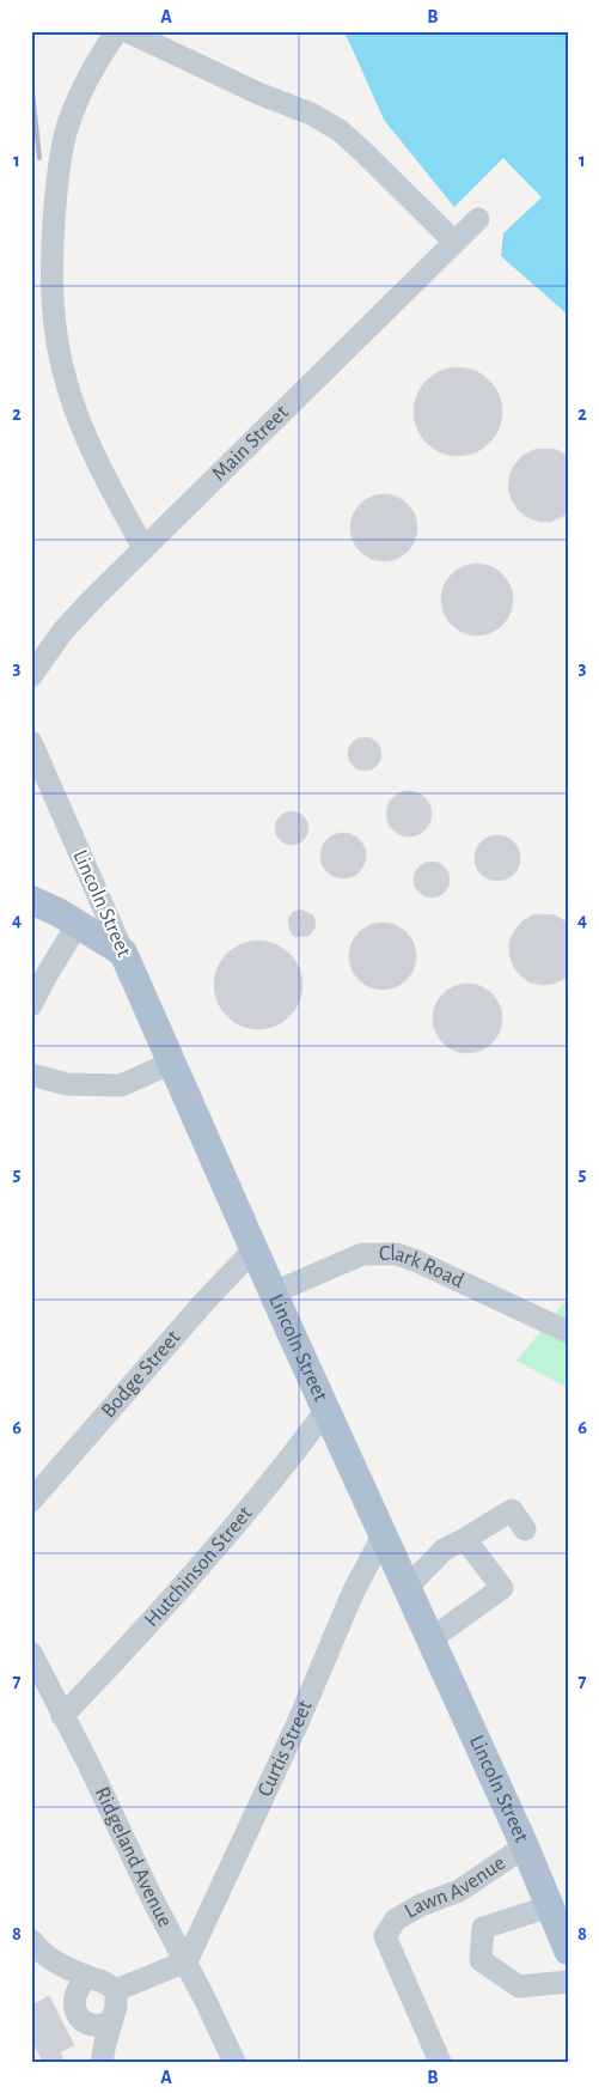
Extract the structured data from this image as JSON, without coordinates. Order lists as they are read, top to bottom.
{
  "streets": {
    "main road": ["Lincoln Street"],
    "street": [
      "Main Street",
      "Clark Road",
      "Bodge Street",
      "Hutchinson Street",
      "Curtis Street",
      "Ridgeland Avenue",
      "Lawn Avenue"
    ]
  },
  "crossings": [
    ["Lincoln Street", "Clark Road"],
    ["Lincoln Street", "Bodge Street"],
    ["Lincoln Street", "Hutchinson Street"],
    ["Lincoln Street", "Curtis Street"],
    ["Lincoln Street", "Lawn Avenue"],
    ["Hutchinson Street", "Ridgeland Avenue"],
    ["Curtis Street", "Ridgeland Avenue"]
  ],
  "grid": {
    "columns": ["A", "B"],
    "rows": [
      "1",
      "2",
      "3",
      "4",
      "5",
      "6",
      "7",
      "8"
    ]
  }
}
